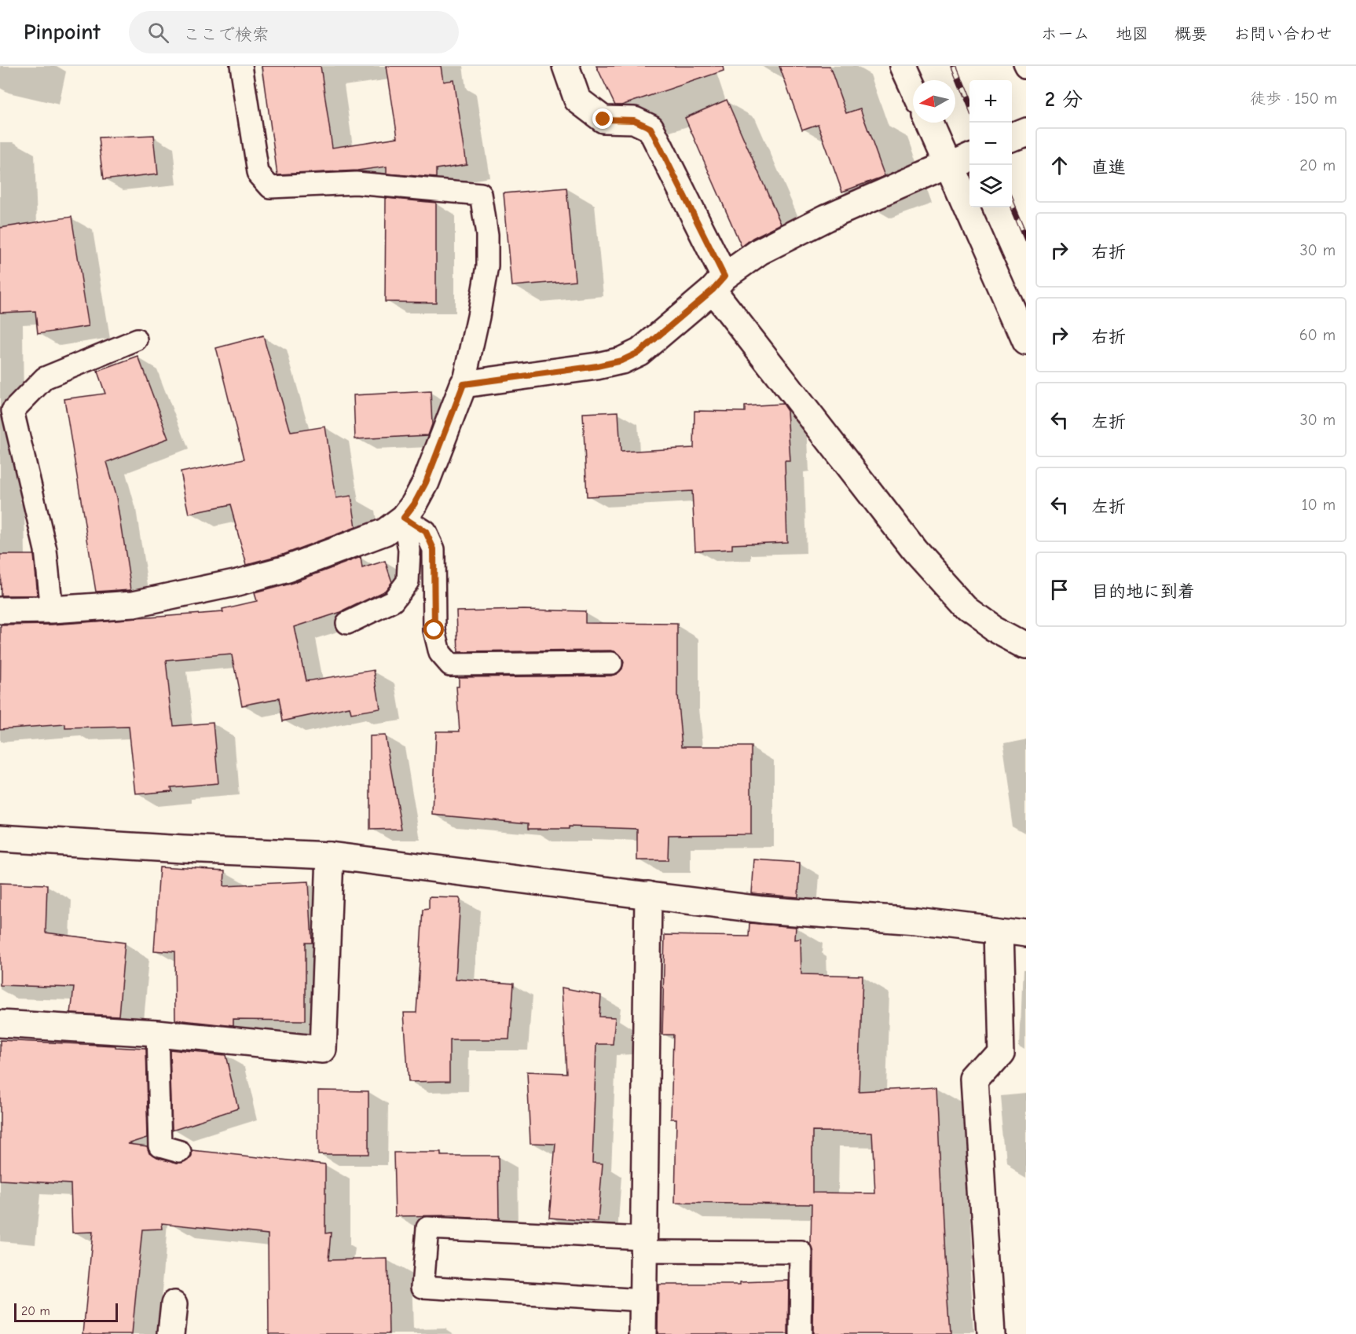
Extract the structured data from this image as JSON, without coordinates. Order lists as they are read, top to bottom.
{
  "scale_bar": "20 m",
  "north": "left",
  "page": {
    "header": "Pinpoint",
    "search": "ここで検索",
    "nav": [
      "ホーム",
      "地図",
      "概要",
      "お問い合わせ"
    ],
    "heading": ["2 分", "徒歩 · 150 m"],
    "map_buttons": ["+", "−"],
    "list": [
      ["直進", "20 m"],
      ["右折", "30 m"],
      ["右折", "60 m"],
      ["左折", "30 m"],
      ["左折", "10 m"],
      "目的地に到着"
    ],
    "scale": "20 m"
  }
}
